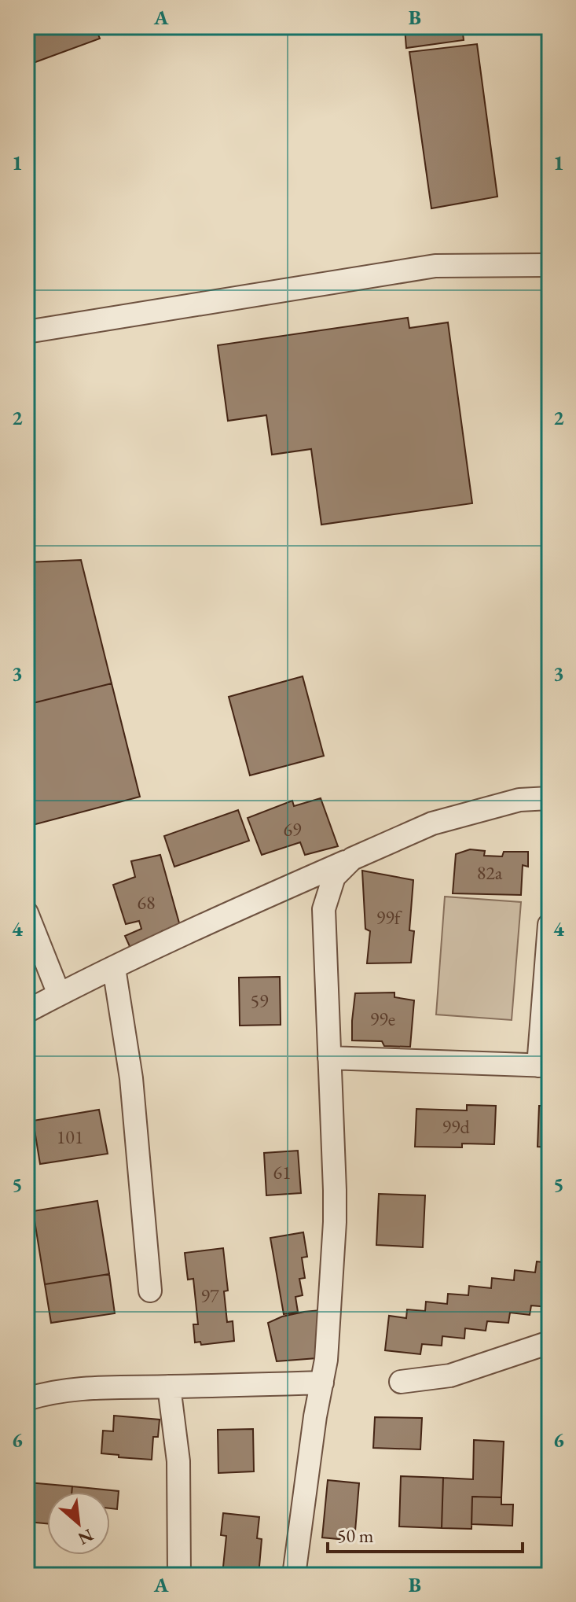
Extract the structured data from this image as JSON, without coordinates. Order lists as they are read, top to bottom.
{
  "house_numbers": [
    "69",
    "82a",
    "68",
    "99f",
    "59",
    "99e",
    "99d",
    "101",
    "61",
    "97"
  ],
  "scale_bar": "50 m",
  "north": "bottom right",
  "grid": {
    "columns": ["A", "B"],
    "rows": [
      "1",
      "2",
      "3",
      "4",
      "5",
      "6"
    ]
  }
}
